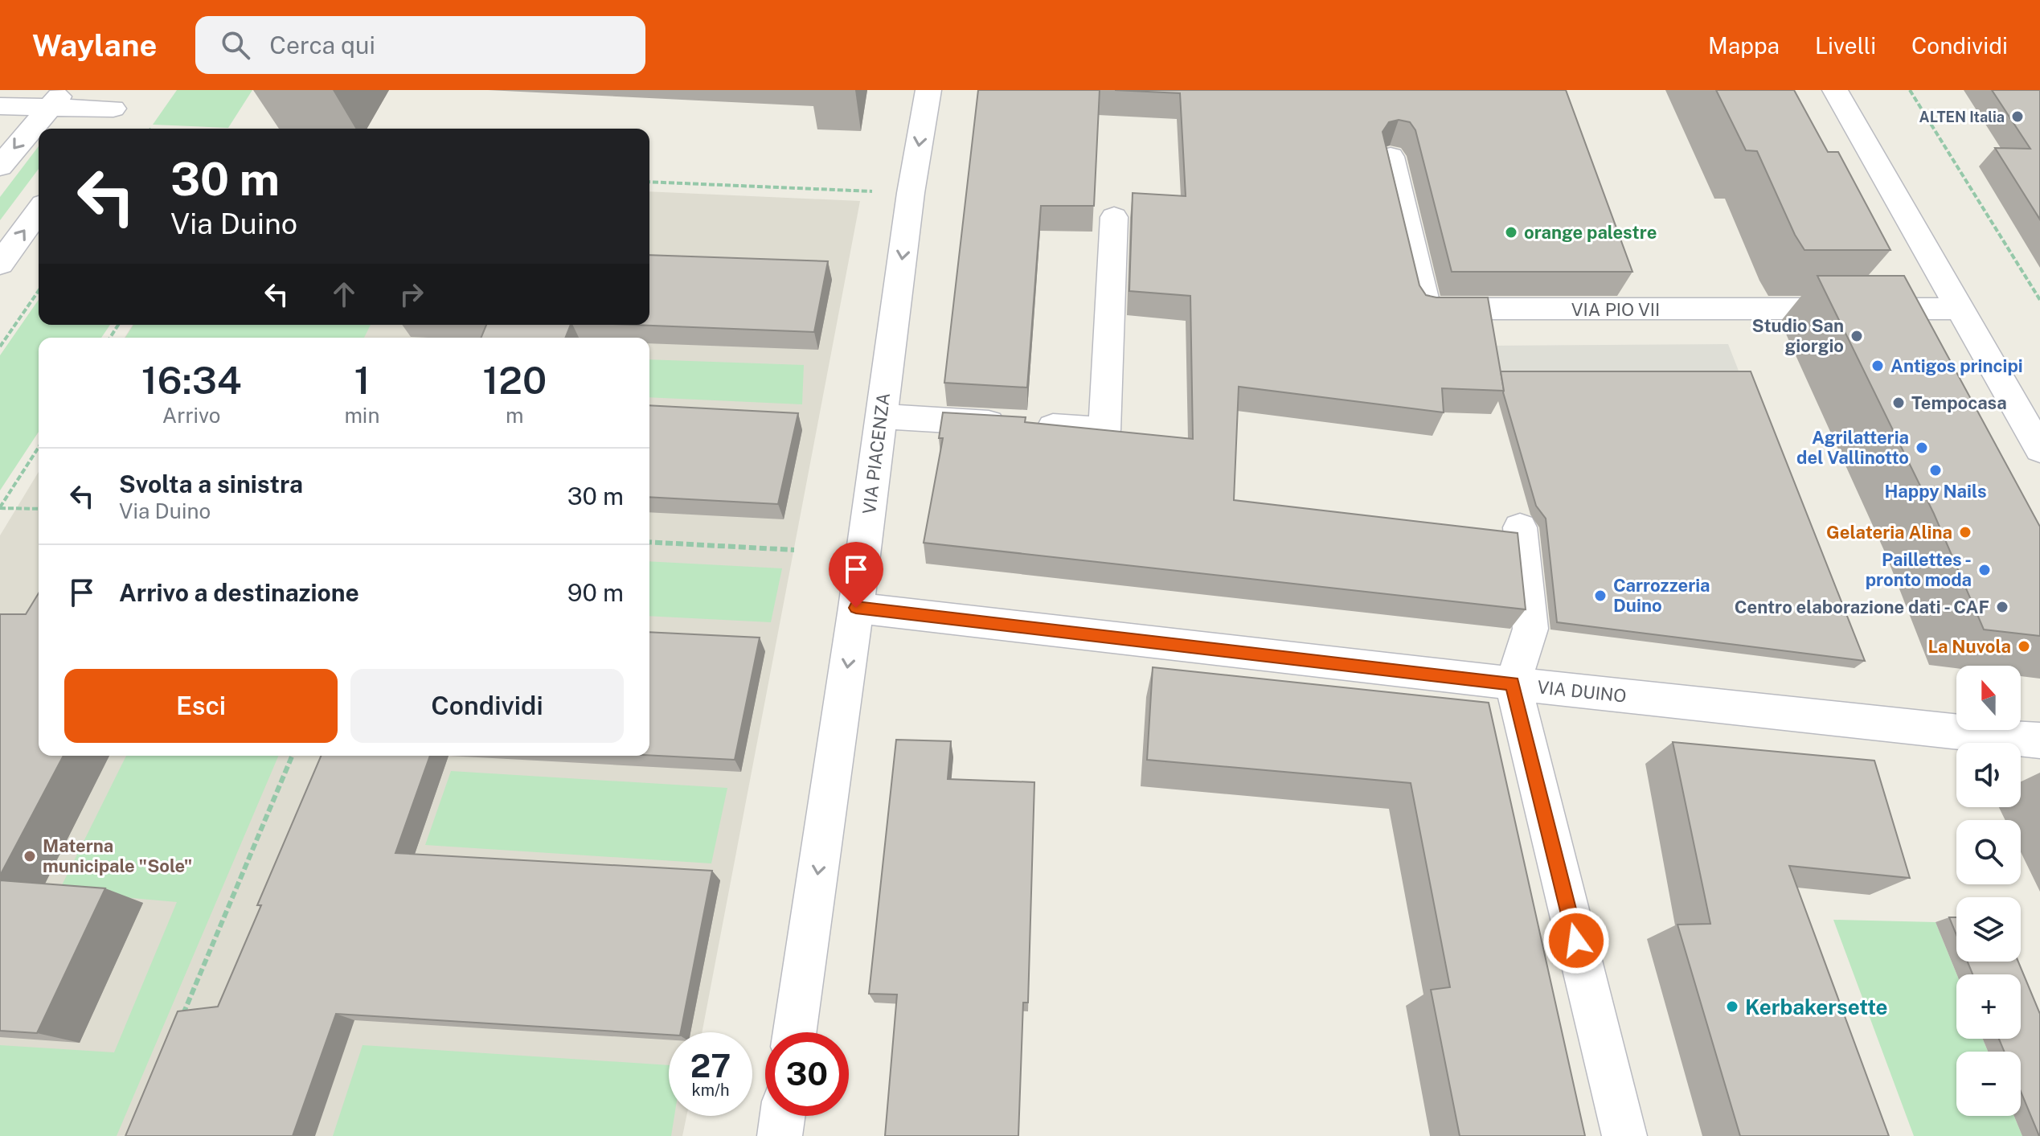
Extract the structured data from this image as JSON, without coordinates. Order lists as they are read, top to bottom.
{
  "streets": {
    "street": ["VIA PIO VII", "VIA PIACENZA", "VIA DUINO"]
  },
  "crossings": [
    ["VIA PIACENZA", "VIA DUINO"]
  ],
  "one_way": ["VIA PIACENZA"],
  "places": [
    "ALTEN Italia",
    "orange palestre",
    "Studio San giorgio",
    "Antigos principi",
    "Tempocasa",
    "Agrilatteria del Vallinotto",
    "Happy Nails",
    "Gelateria Alina",
    "Paillettes - pronto moda",
    "Carrozzeria Duino",
    "Centro elaborazione dati - CAF",
    "La Nuvola",
    "Materna municipale \"Sole\"",
    "Kerbakersette"
  ],
  "north": "top",
  "page": {
    "header": "Waylane",
    "search": "Cerca qui",
    "nav": ["Mappa", "Livelli", "Condividi"],
    "turn": ["30 m", "Via Duino"],
    "eta": [
      "16:34",
      "Arrivo",
      "1",
      "min",
      "120",
      "m"
    ],
    "list": [
      {
        "name": "Svolta a sinistra",
        "note": "Via Duino",
        "value": "30 m"
      },
      {
        "name": "Arrivo a destinazione",
        "value": "90 m"
      }
    ],
    "buttons": ["Esci", "Condividi"],
    "map_buttons": ["+", "−"],
    "speed": "27 km/h",
    "limit": "30"
  }
}
